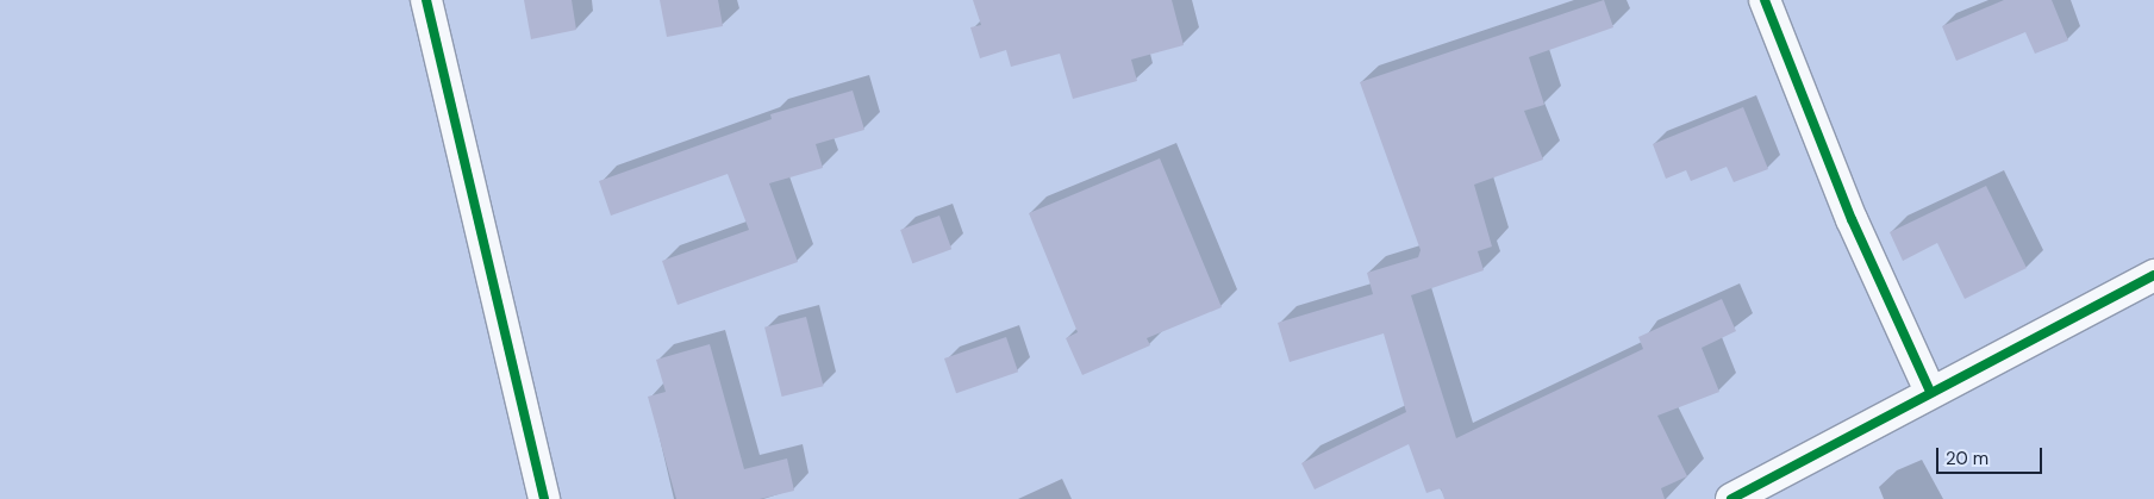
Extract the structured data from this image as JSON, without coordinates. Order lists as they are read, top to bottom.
{
  "scale_bar": "20 m"
}
